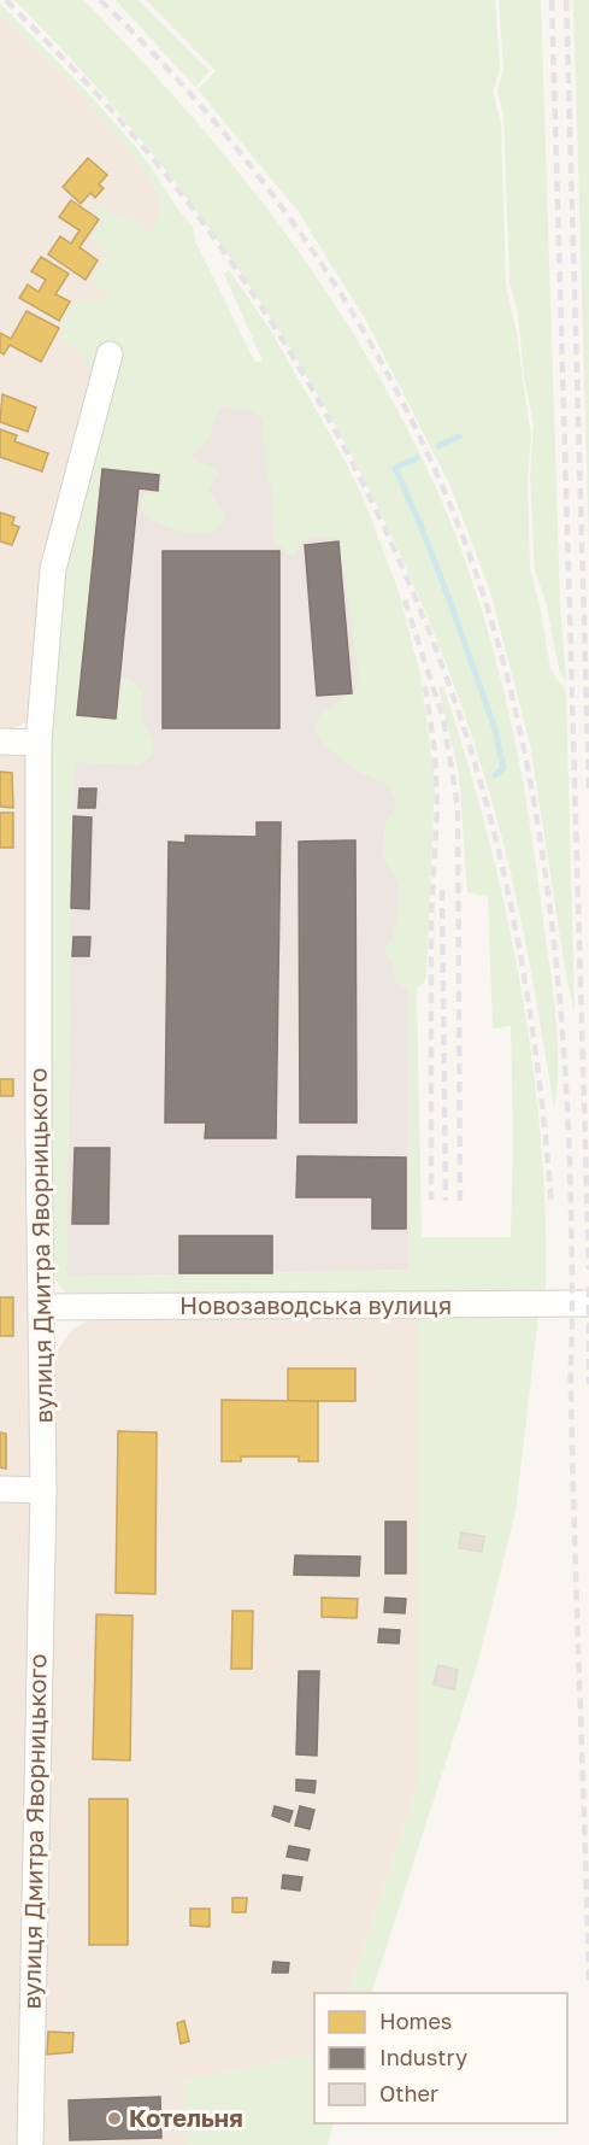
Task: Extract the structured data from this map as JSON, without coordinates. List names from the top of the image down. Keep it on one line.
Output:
{"streets":{"street":["вулиця Дмитра Яворницького","Новозаводська вулиця"]},"crossings":[["вулиця Дмитра Яворницького","Новозаводська вулиця"]],"places":["Котельня"],"legend":["Homes","Industry","Other"]}
